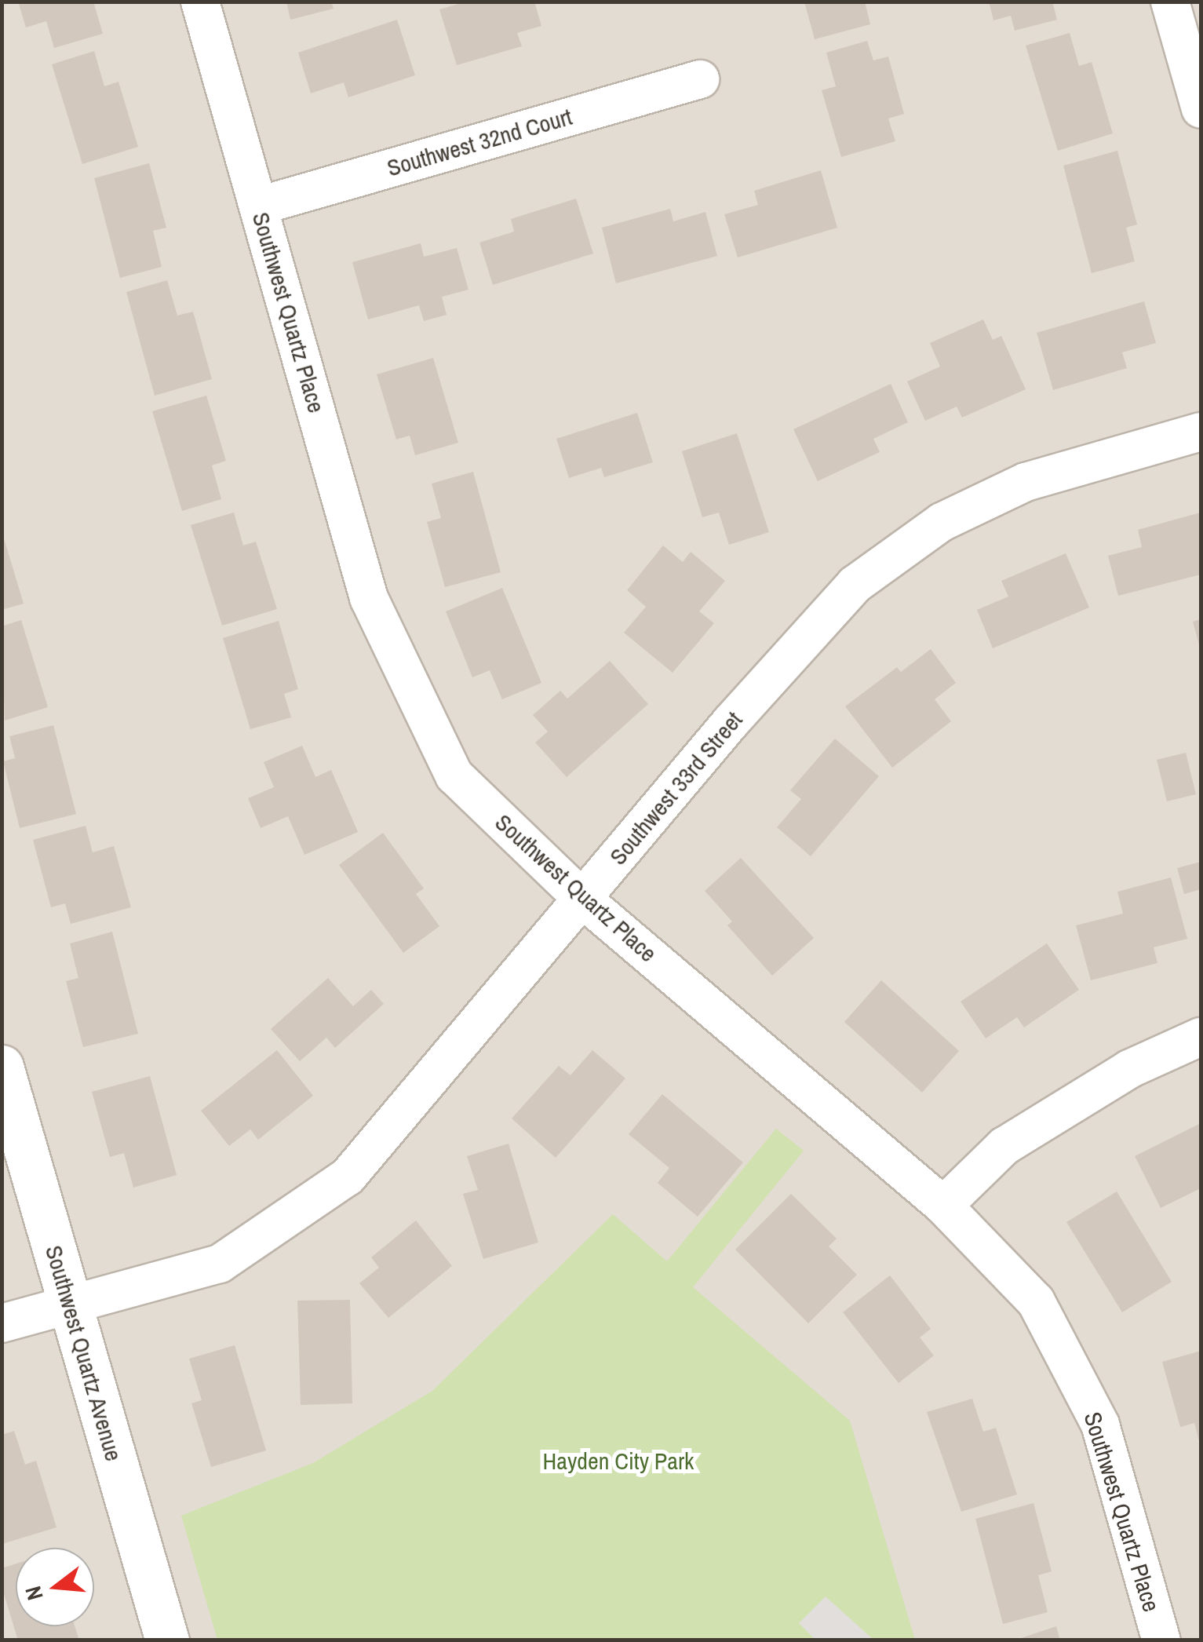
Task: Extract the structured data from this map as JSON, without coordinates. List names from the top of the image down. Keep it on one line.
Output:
{"streets":{"street":["Southwest 32nd Court","Southwest Quartz Place","Southwest 33rd Street","Southwest Quartz Avenue"]},"crossings":[["Southwest 32nd Court","Southwest Quartz Place"],["Southwest Quartz Place","Southwest 33rd Street"],["Southwest 33rd Street","Southwest Quartz Avenue"]],"parks":["Hayden City Park"],"north":"left"}
